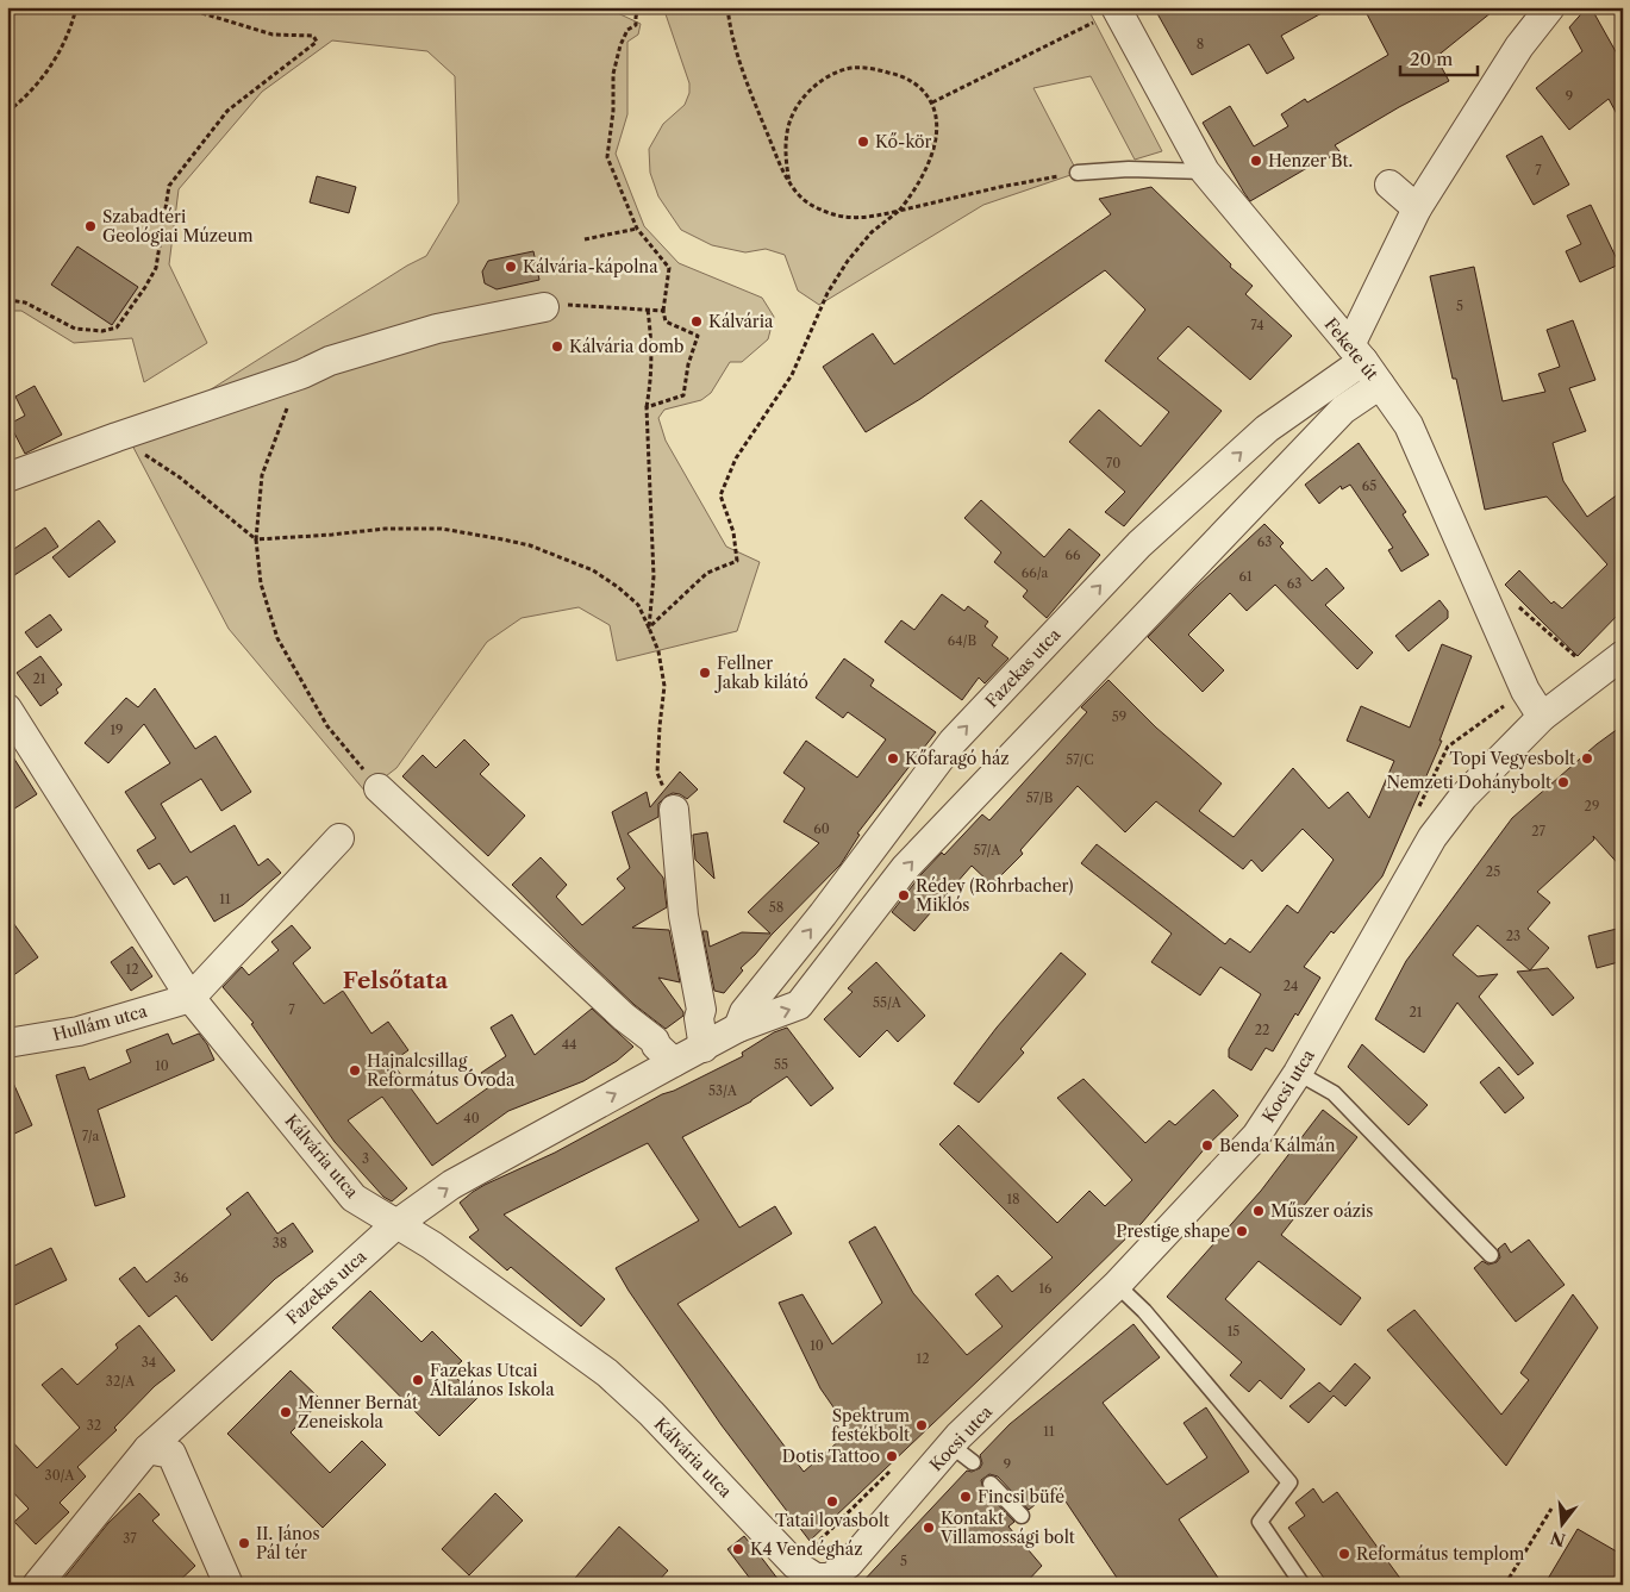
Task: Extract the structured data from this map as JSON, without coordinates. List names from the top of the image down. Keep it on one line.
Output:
{"streets":{"street":["Fekete út","Fazekas utca","Hullám utca","Kocsi utca","Kálvária utca"]},"crossings":[["Fekete út","Fazekas utca"],["Fekete út","Kocsi utca"],["Fazekas utca","Kálvária utca"],["Hullám utca","Kálvária utca"],["Kocsi utca","Kálvária utca"]],"one_way":["Fazekas utca"],"districts":["Felsőtata"],"places":["Kő-kör","Henzer Bt.","Szabadtéri Geológiai Múzeum","Kálvária-kápolna","Kálvária","Kálvária domb","Fellner Jakab kilátó","Kőfaragó ház","Topi Vegyesbolt","Nemzeti Dohánybolt","Rédey (Rohrbacher) Miklós","Hajnalcsillag Református Óvoda","Benda Kálmán","Műszer oázis","Prestige shape","Fazekas Utcai Általános Iskola","Menner Bernát Zeneiskola","Spektrum festékbolt","Dotis Tattoo","Fincsi büfé","Tatai lovasbolt","Kontakt Villamossági bolt","II. János Pál tér","K4 Vendégház","Református templom"],"house_numbers":["8","9","7","5","74","70","65","63","66","66/a","61","63","64/B","21","59","19","57/C","57/B","29","60","27","57/A","25","11","58","23","12","24","55/A","7","21","22","44","55","10","53/A","40","7/a","3","18","38","36","16","15","10","12","34","32/A","32","11","9","30/A","37","5"],"scale_bar":"20 m","north":"bottom"}
